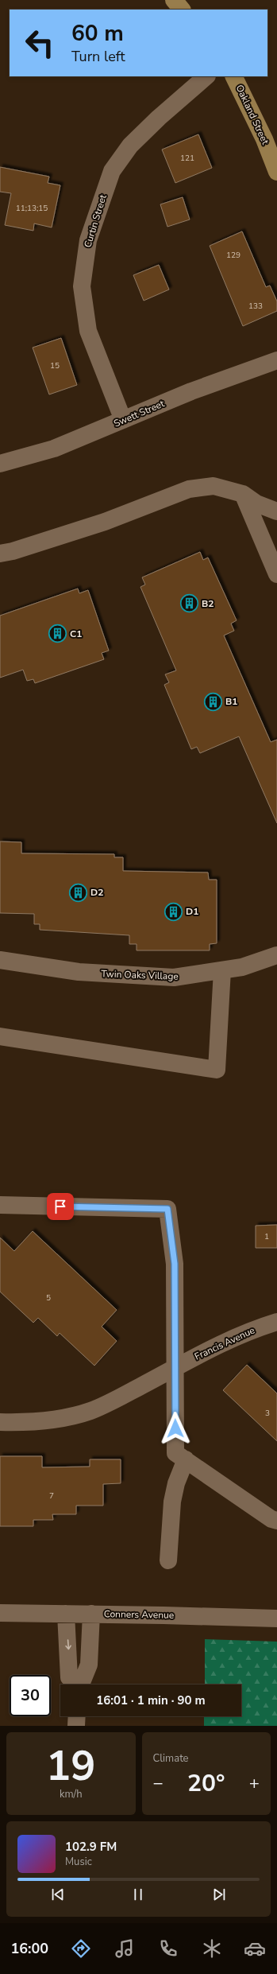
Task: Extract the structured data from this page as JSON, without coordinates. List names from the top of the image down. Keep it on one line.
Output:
{"streets":{"main road":["Oakland Street"],"street":["Curtin Street","Swett Street","Twin Oaks Village","Francis Avenue","Conners Avenue"]},"crossings":[["Curtin Street","Swett Street"]],"places":{"building":["B2","C1","B1","D2","D1"]},"house_numbers":["121","11;13;15","129","133","15","1","5","3","7"],"page":{"turn":["60 m","Turn left"],"limit":"30","trip":"16:01 · 1 min · 90 m","tile":[["19","km/h"],"Climate"],"heat":["−","20°","+"],"song":["102.9 FM","Music"],"tabs":"16:00"}}
